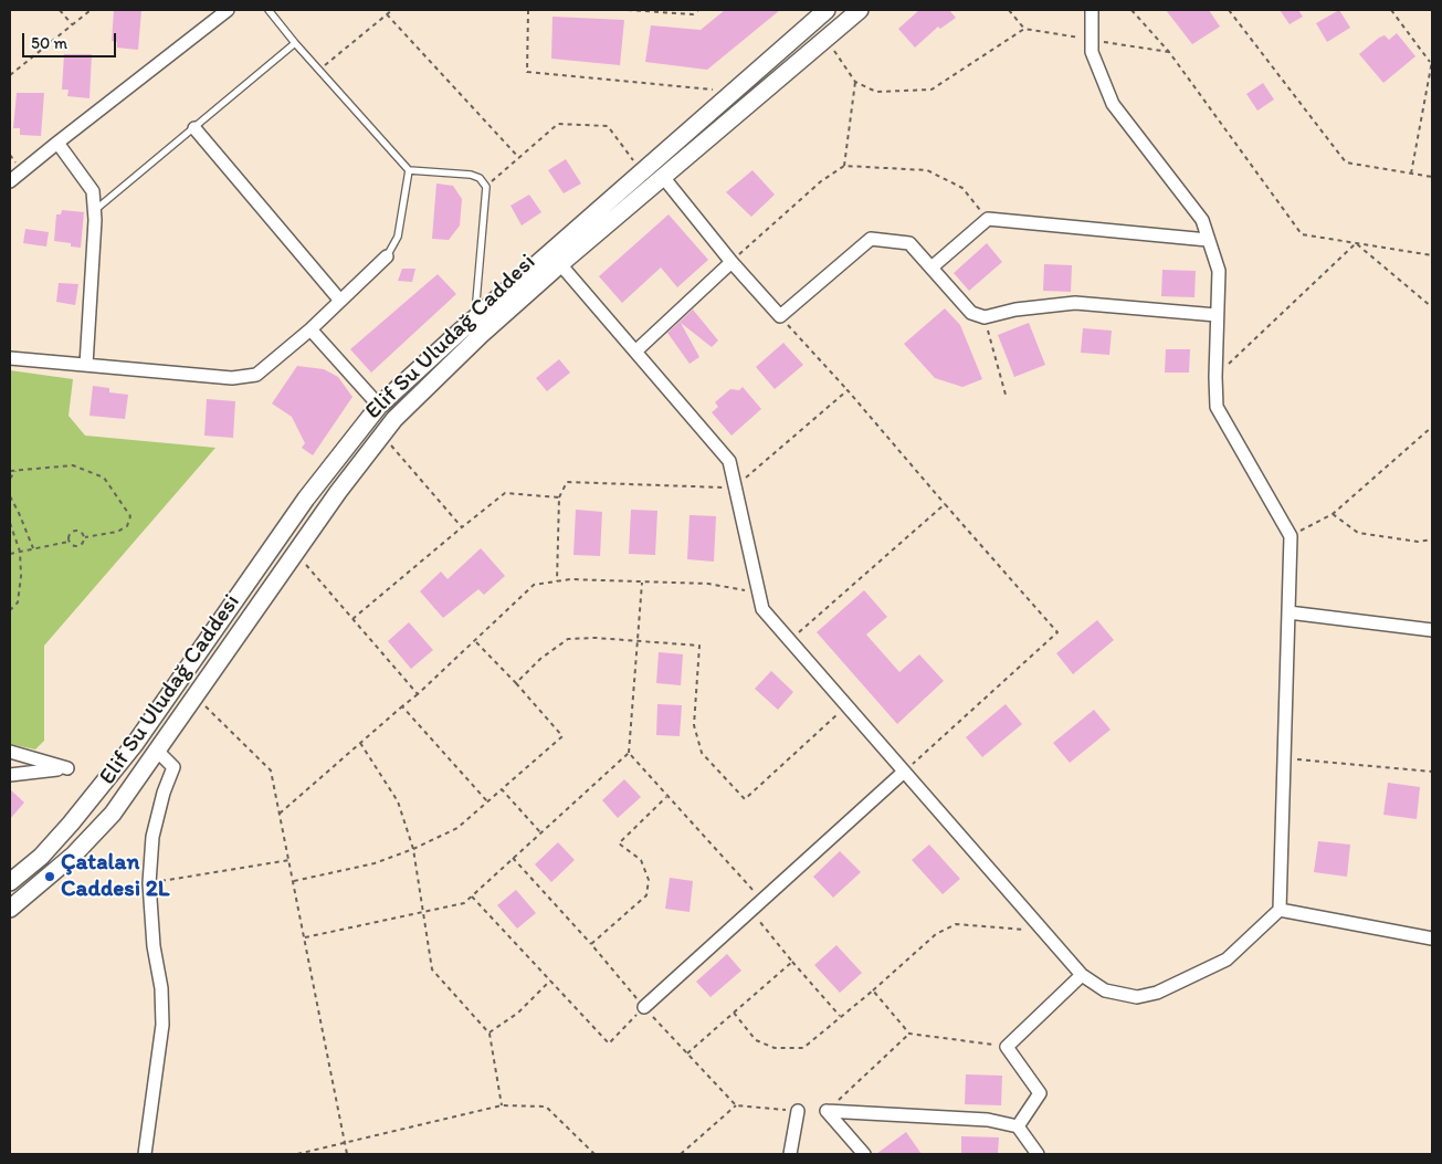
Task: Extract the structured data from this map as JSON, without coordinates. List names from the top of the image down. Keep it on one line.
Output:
{"streets":{"main road":["Elif Su Uludağ Caddesi"]},"places":["Çatalan Caddesi 2L"],"scale_bar":"50 m"}
